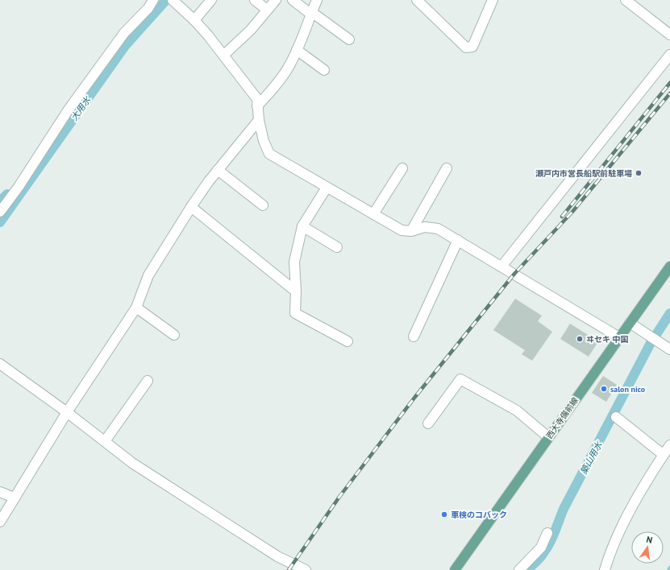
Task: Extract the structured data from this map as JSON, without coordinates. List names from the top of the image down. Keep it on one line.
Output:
{"streets":{"main road":["西大寺備前線"]},"water":["大用水","築山用水"],"places":["瀬戸内市営長船駅前駐車場","ヰセキ 中国","salon nico","車検のコバック"],"north":"top"}
